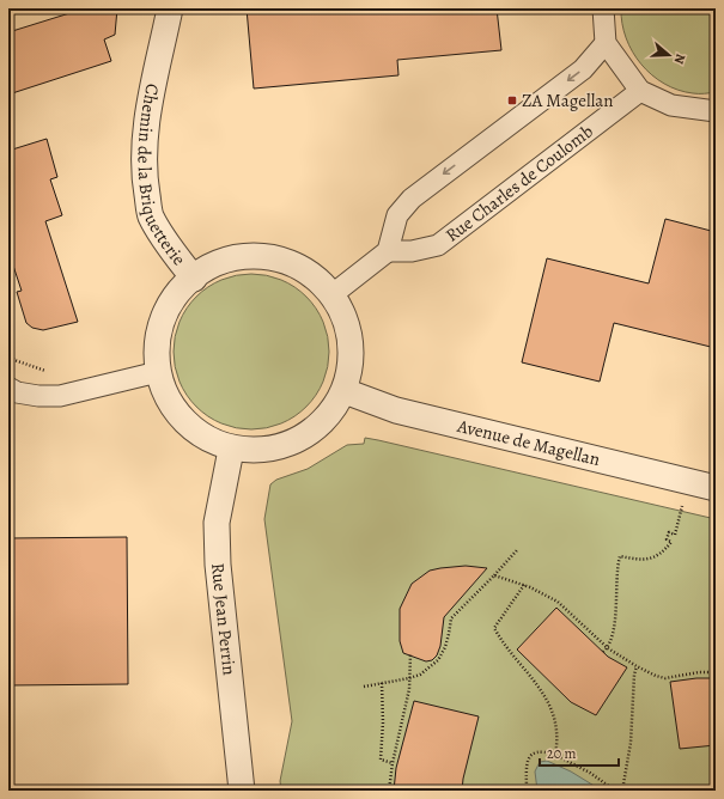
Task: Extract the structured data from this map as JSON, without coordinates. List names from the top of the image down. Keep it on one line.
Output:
{"streets":{"street":["Chemin de la Briquetterie","Rue Charles de Coulomb","Avenue de Magellan","Rue Jean Perrin"]},"places":{"transit":["ZA Magellan"]},"scale_bar":"20 m","north":"right"}
